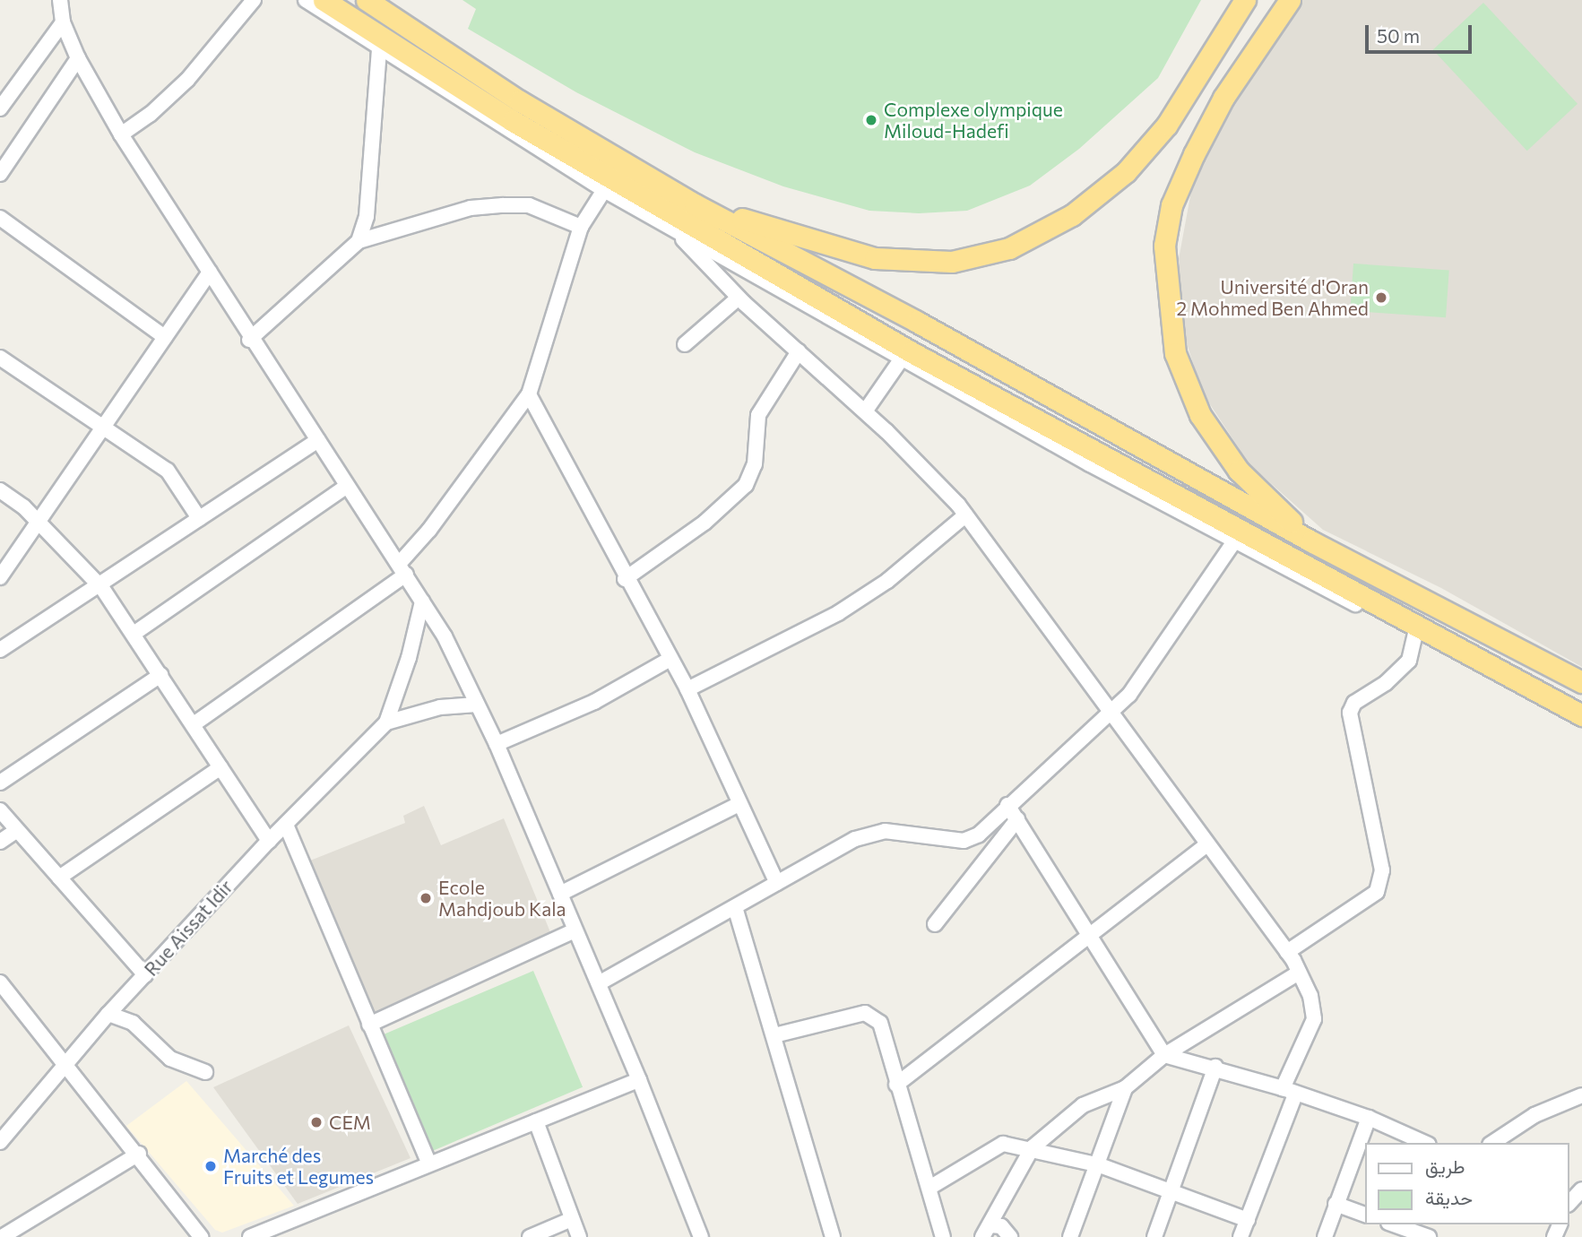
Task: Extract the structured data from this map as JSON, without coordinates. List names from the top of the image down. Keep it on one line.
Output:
{"streets":{"street":["Rue Aissat Idir"]},"places":["Complexe olympique Miloud-Hadefi","Université d'Oran 2 Mohmed Ben Ahmed","Ecole Mahdjoub Kala","CEM","Marché des Fruits et Legumes"],"legend":["طريق","حديقة"],"scale_bar":"50 m"}
